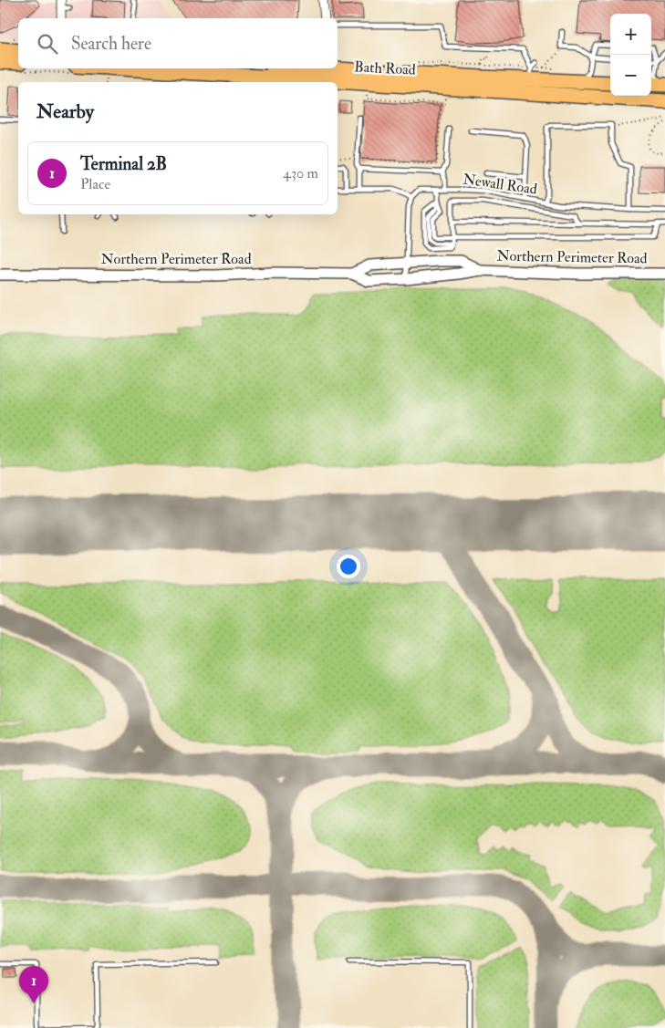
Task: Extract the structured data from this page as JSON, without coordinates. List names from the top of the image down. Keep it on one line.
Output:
{"streets":{"highway":["Bath Road"],"street":["Northern Perimeter Road"],"lane":["Newall Road"]},"page":{"map_buttons":["+","−"],"search":"Search here","heading":"Nearby","list":[{"mark":"1","name":"Terminal 2B","note":"Place","value":"430 m"}],"pins":"1"}}
